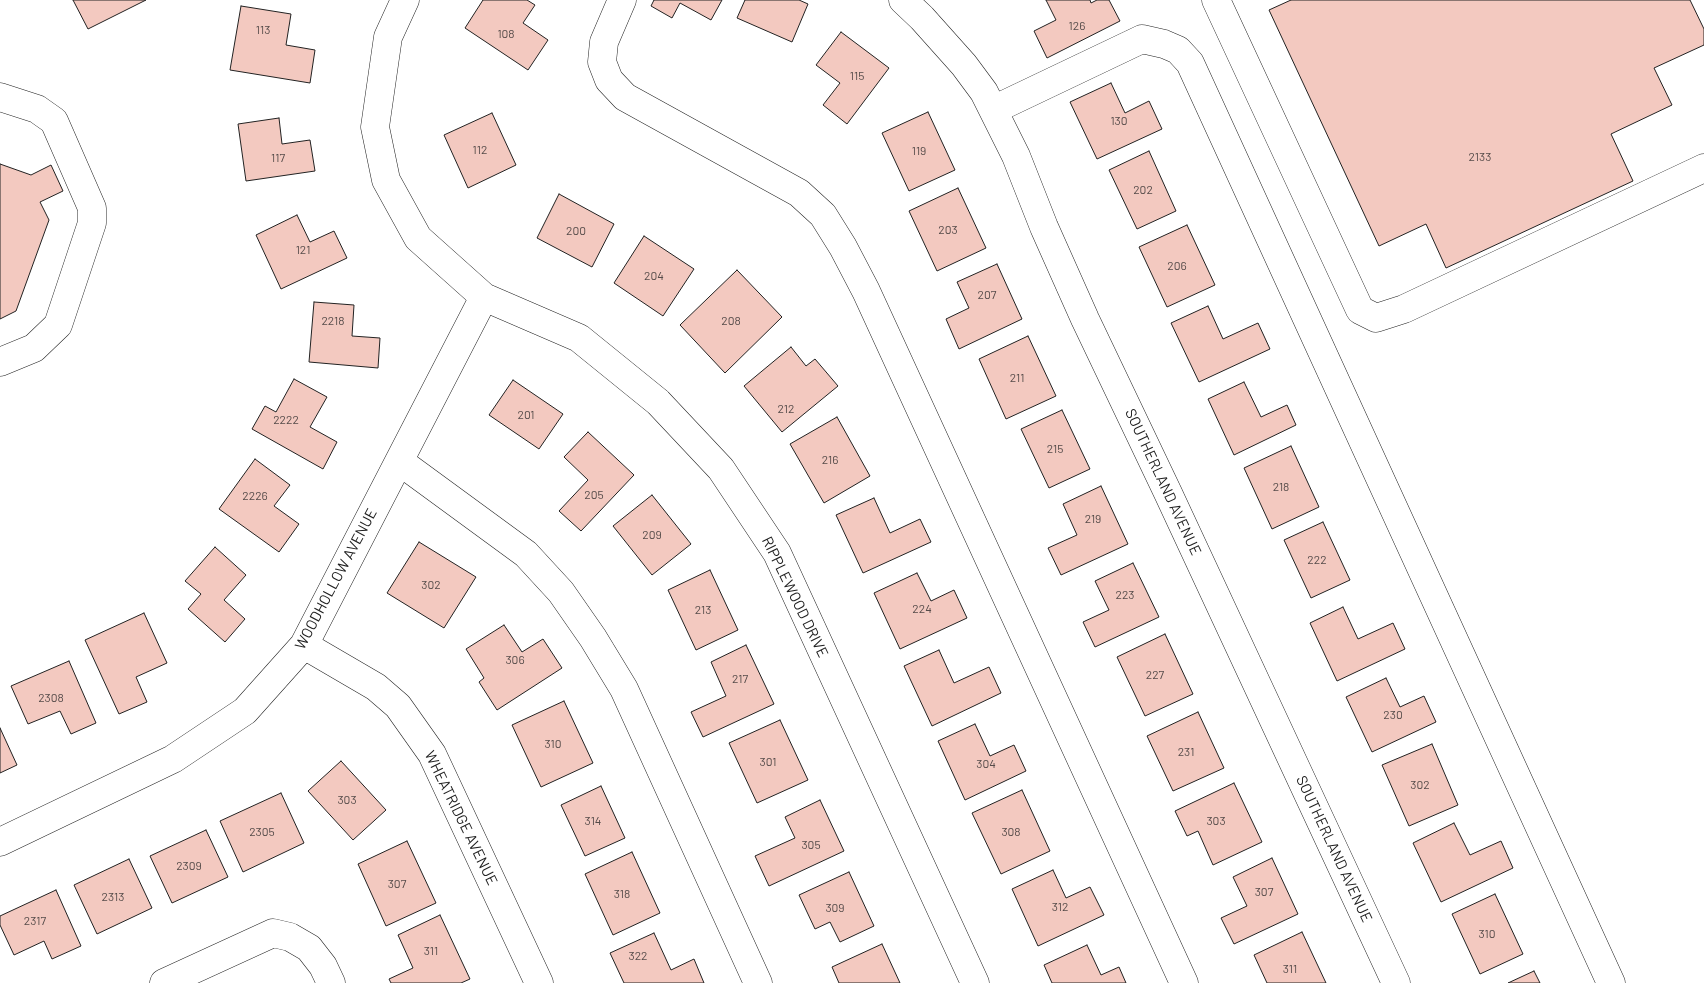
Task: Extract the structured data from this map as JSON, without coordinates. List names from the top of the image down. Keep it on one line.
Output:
{"streets":{"street":["SOUTHERLAND AVENUE","WOODHOLLOW AVENUE","RIPPLEWOOD DRIVE","WHEATRIDGE AVENUE"]},"crossings":[["WOODHOLLOW AVENUE","RIPPLEWOOD DRIVE"],["WOODHOLLOW AVENUE","WHEATRIDGE AVENUE"]],"house_numbers":["126","113","108","115","130","112","119","2133","117","202","203","200","121","206","204","207","2218","208","211","212","201","2222","215","216","218","205","2226","219","209","222","302","223","224","213","306","227","217","2308","230","310","231","301","304","302","303","314","303","2305","308","305","2309","307","307","318","2313","312","309","2317","310","311","322","311"]}
